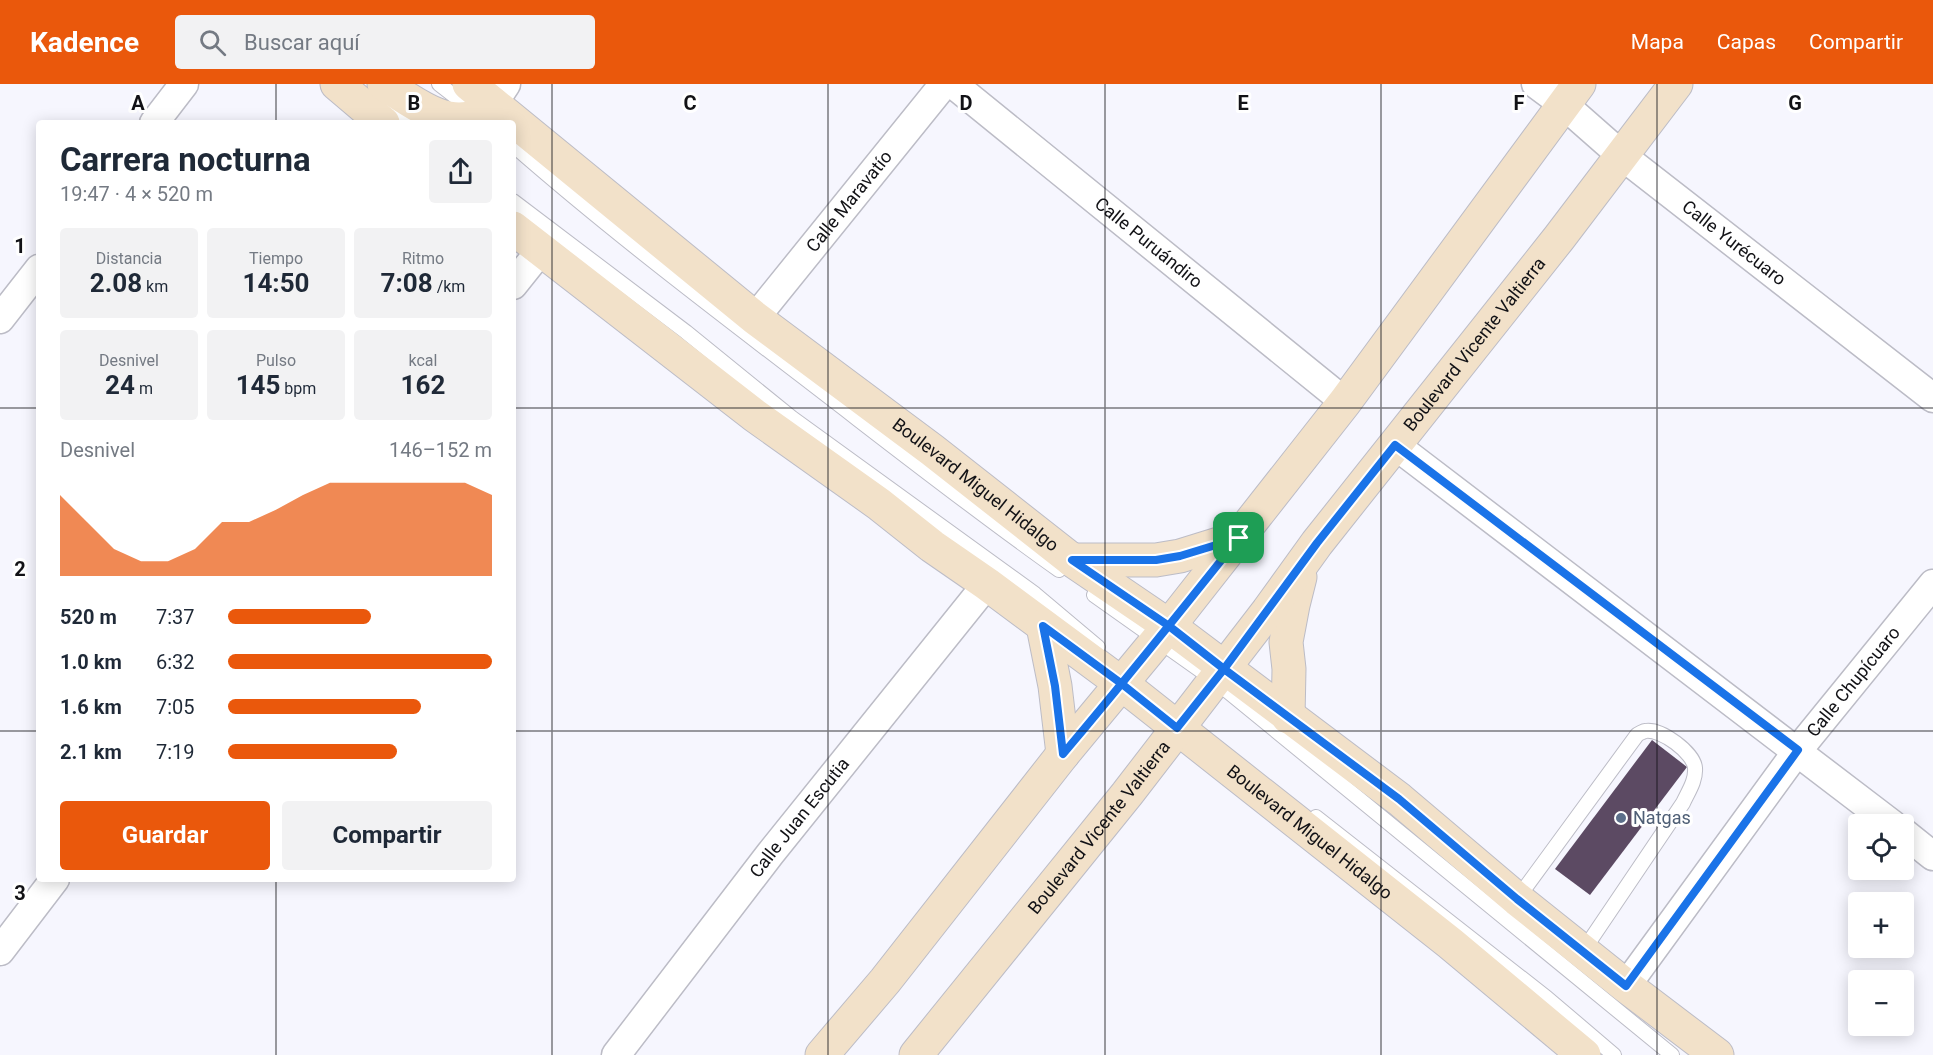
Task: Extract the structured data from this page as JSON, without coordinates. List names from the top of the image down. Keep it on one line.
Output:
{"streets":{"main road":["Boulevard Vicente Valtierra","Boulevard Miguel Hidalgo"],"street":["Calle Maravatío","Calle Yurécuaro","Calle Puruándiro","Calle Chupícuaro","Calle Juan Escutia"]},"crossings":[["Calle Maravatío","Boulevard Miguel Hidalgo"],["Calle Yurécuaro","Boulevard Vicente Valtierra"],["Boulevard Vicente Valtierra","Boulevard Miguel Hidalgo"],["Boulevard Miguel Hidalgo","Calle Chupícuaro"],["Boulevard Miguel Hidalgo","Calle Juan Escutia"]],"places":["Natgas"],"page":{"header":"Kadence","search":"Buscar aquí","nav":["Mapa","Capas","Compartir"],"heading":["Carrera nocturna","19:47 · 4 × 520 m"],"stats":[["Distancia","2.08 km"],["Tiempo","14:50"],["Ritmo","7:08 /km"],["Desnivel","24 m"],["Pulso","145 bpm"],["kcal","162"]],"chart":["Desnivel","146–152 m"],"list":[{"name":"520 m","note":"7:37"},{"name":"1.0 km","note":"6:32"},{"name":"1.6 km","note":"7:05"},{"name":"2.1 km","note":"7:19"}],"buttons":["Guardar","Compartir"],"map_buttons":["+","−"]},"grid":{"columns":["A","B","C","D","E","F","G"],"rows":["1","2","3"]}}
